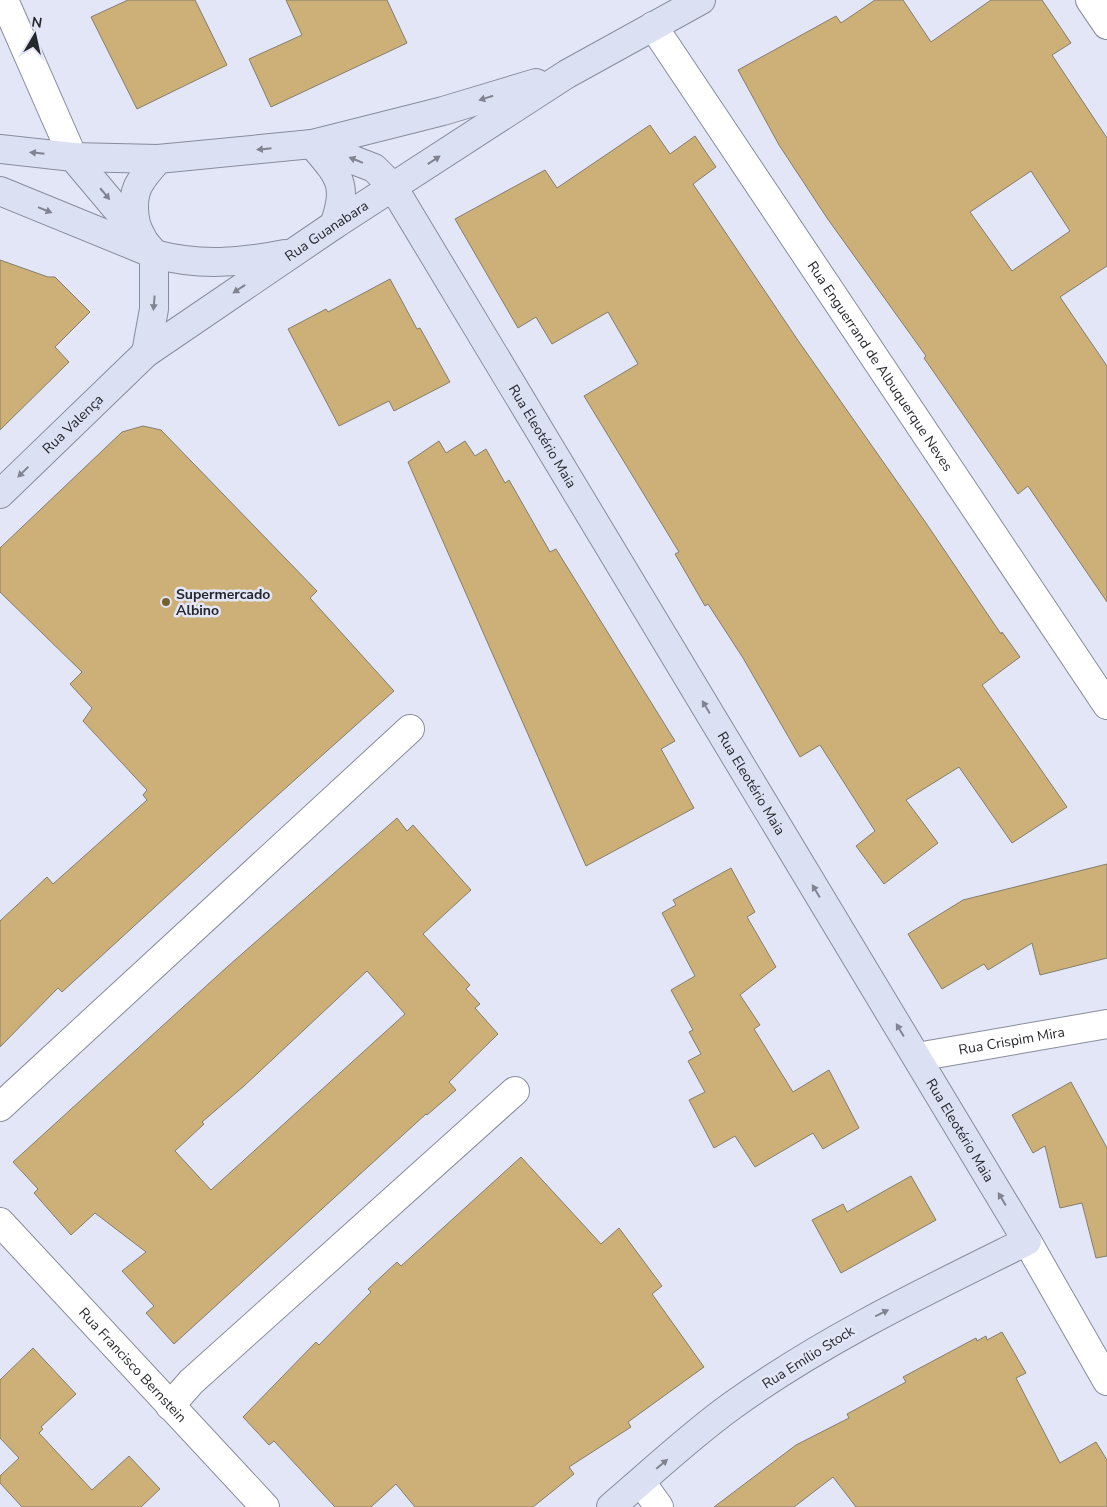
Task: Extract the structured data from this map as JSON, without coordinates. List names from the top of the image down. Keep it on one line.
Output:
{"streets":{"main road":["Rua Guanabara","Rua Valença","Rua Eleotério Maia","Rua Emílio Stock"],"street":["Rua Enguerrand de Albuquerque Neves","Rua Crispim Mira","Rua Francisco Bernstein"]},"crossings":[["Rua Guanabara","Rua Enguerrand de Albuquerque Neves"],["Rua Guanabara","Rua Valença"],["Rua Guanabara","Rua Eleotério Maia"],["Rua Eleotério Maia","Rua Crispim Mira"],["Rua Eleotério Maia","Rua Emílio Stock"]],"one_way":["Rua Valença","Rua Eleotério Maia","Rua Emílio Stock"],"places":["Supermercado Albino"],"north":"top"}
